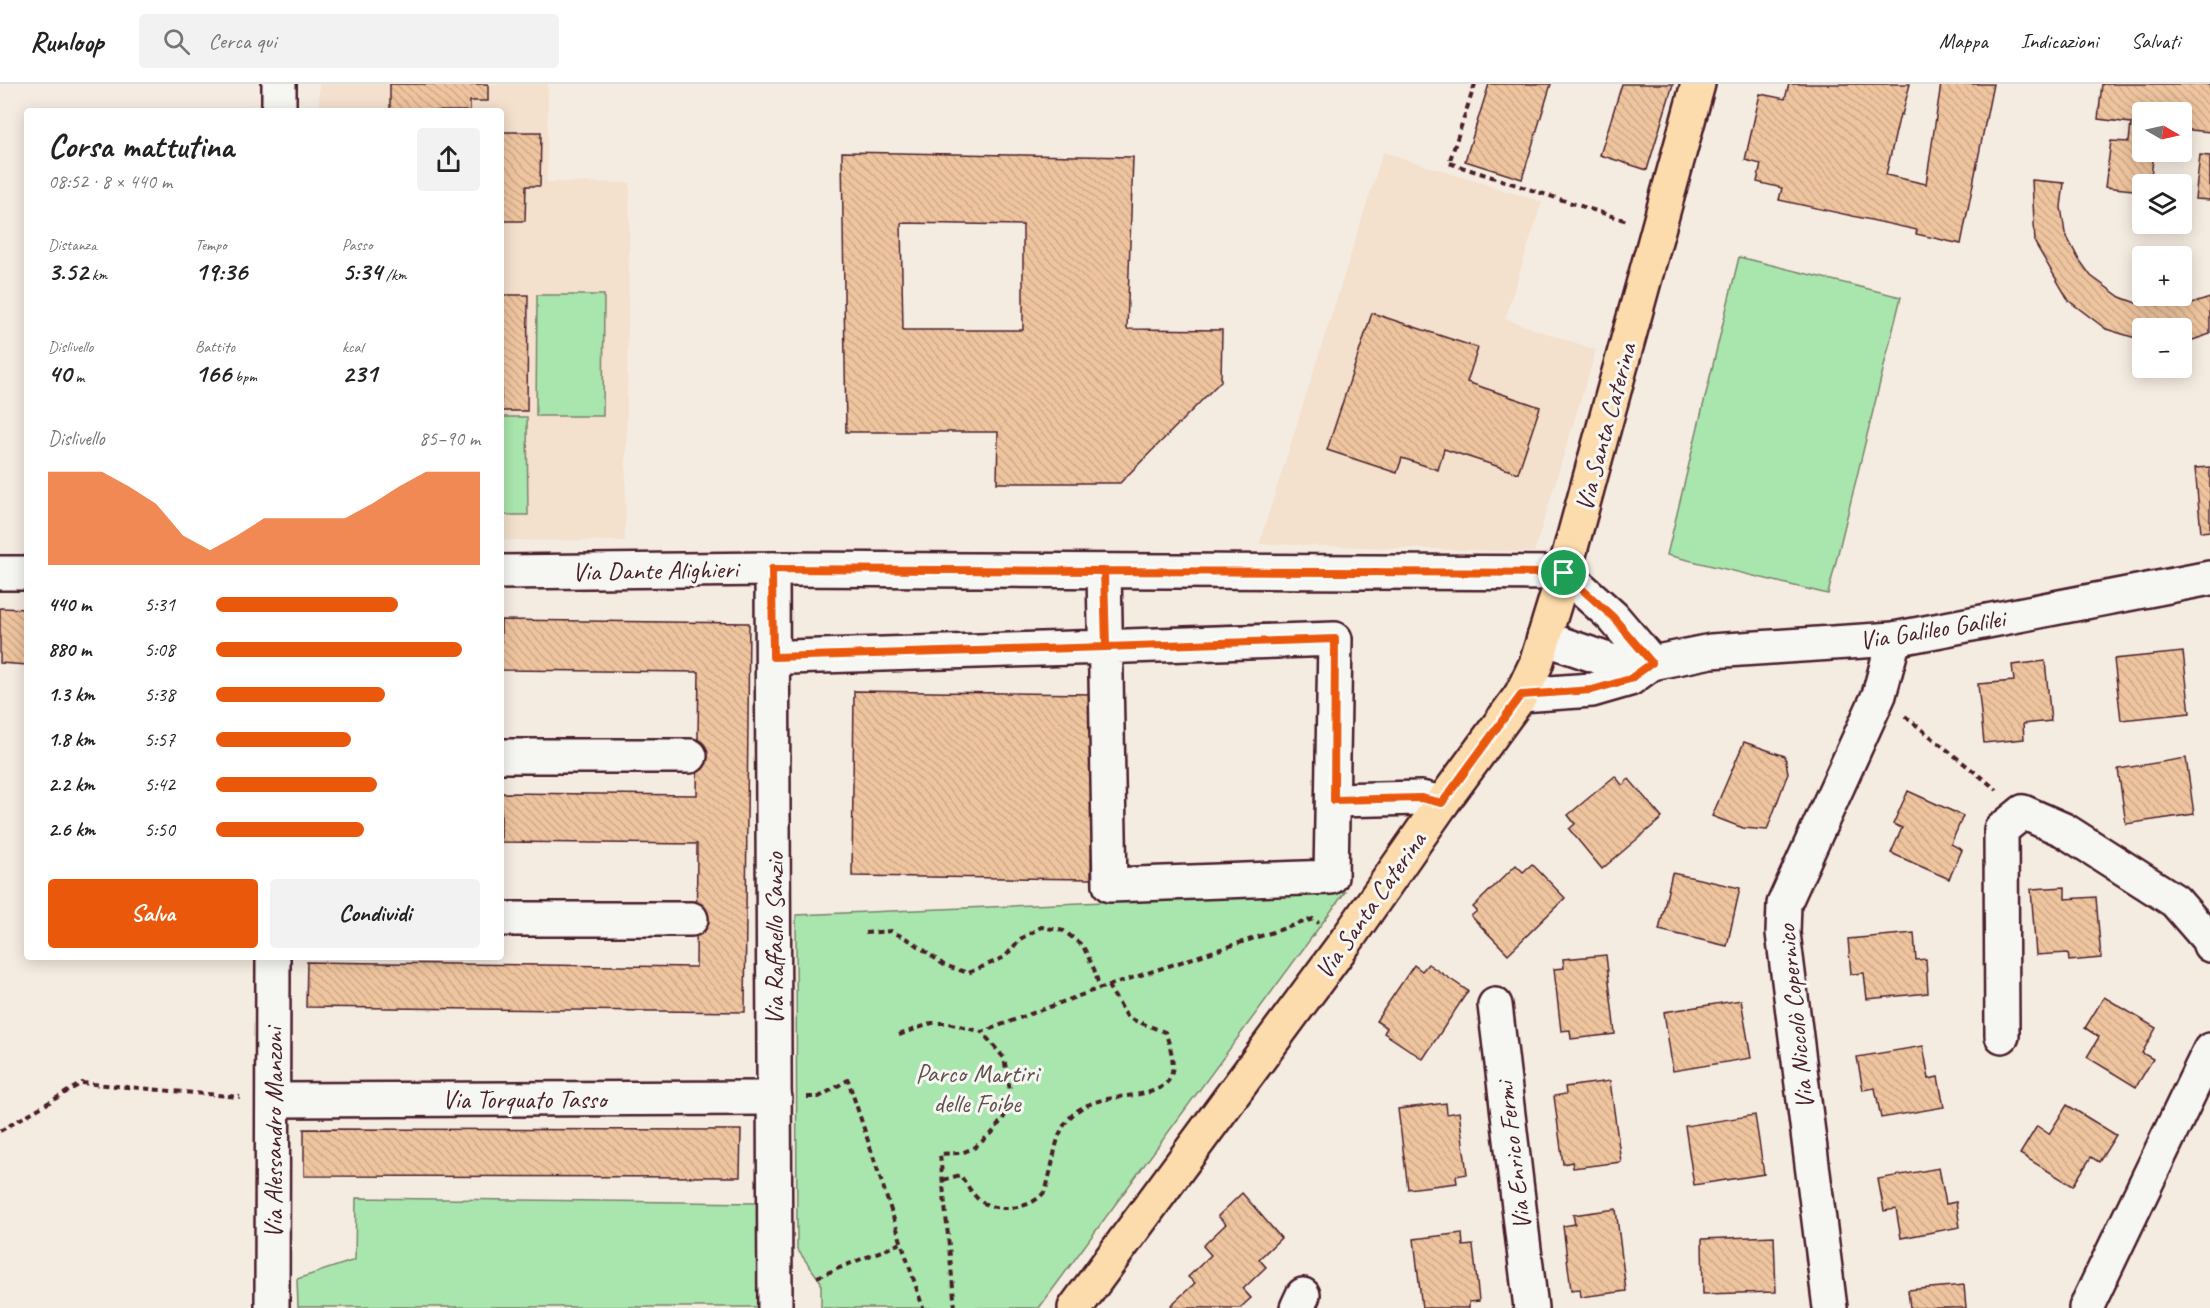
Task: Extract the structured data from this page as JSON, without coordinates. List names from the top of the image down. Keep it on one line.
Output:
{"streets":{"main road":["Via Santa Caterina"],"street":["Via Dante Alighieri","Via Galileo Galilei","Via Raffaello Sanzio","Via Niccolò Copernico","Via Torquato Tasso","Via Alessandro Manzoni","Via Enrico Fermi"]},"crossings":[["Via Santa Caterina","Via Dante Alighieri"],["Via Santa Caterina","Via Galileo Galilei"],["Via Dante Alighieri","Via Raffaello Sanzio"],["Via Galileo Galilei","Via Niccolò Copernico"],["Via Raffaello Sanzio","Via Torquato Tasso"],["Via Torquato Tasso","Via Alessandro Manzoni"]],"parks":["Parco Martiri delle Foibe"],"north":"right","page":{"header":"Runloop","search":"Cerca qui","nav":["Mappa","Indicazioni","Salvati"],"map_buttons":["+","−"],"heading":["Corsa mattutina","08:52 · 8 × 440 m"],"stats":[["Distanza","3.52 km"],["Tempo","19:36"],["Passo","5:34 /km"],["Dislivello","40 m"],["Battito","166 bpm"],["kcal","231"]],"chart":["Dislivello","85–90 m"],"list":[{"name":"440 m","note":"5:31"},{"name":"880 m","note":"5:08"},{"name":"1.3 km","note":"5:38"},{"name":"1.8 km","note":"5:57"},{"name":"2.2 km","note":"5:42"},{"name":"2.6 km","note":"5:50"}],"buttons":["Salva","Condividi"]}}
